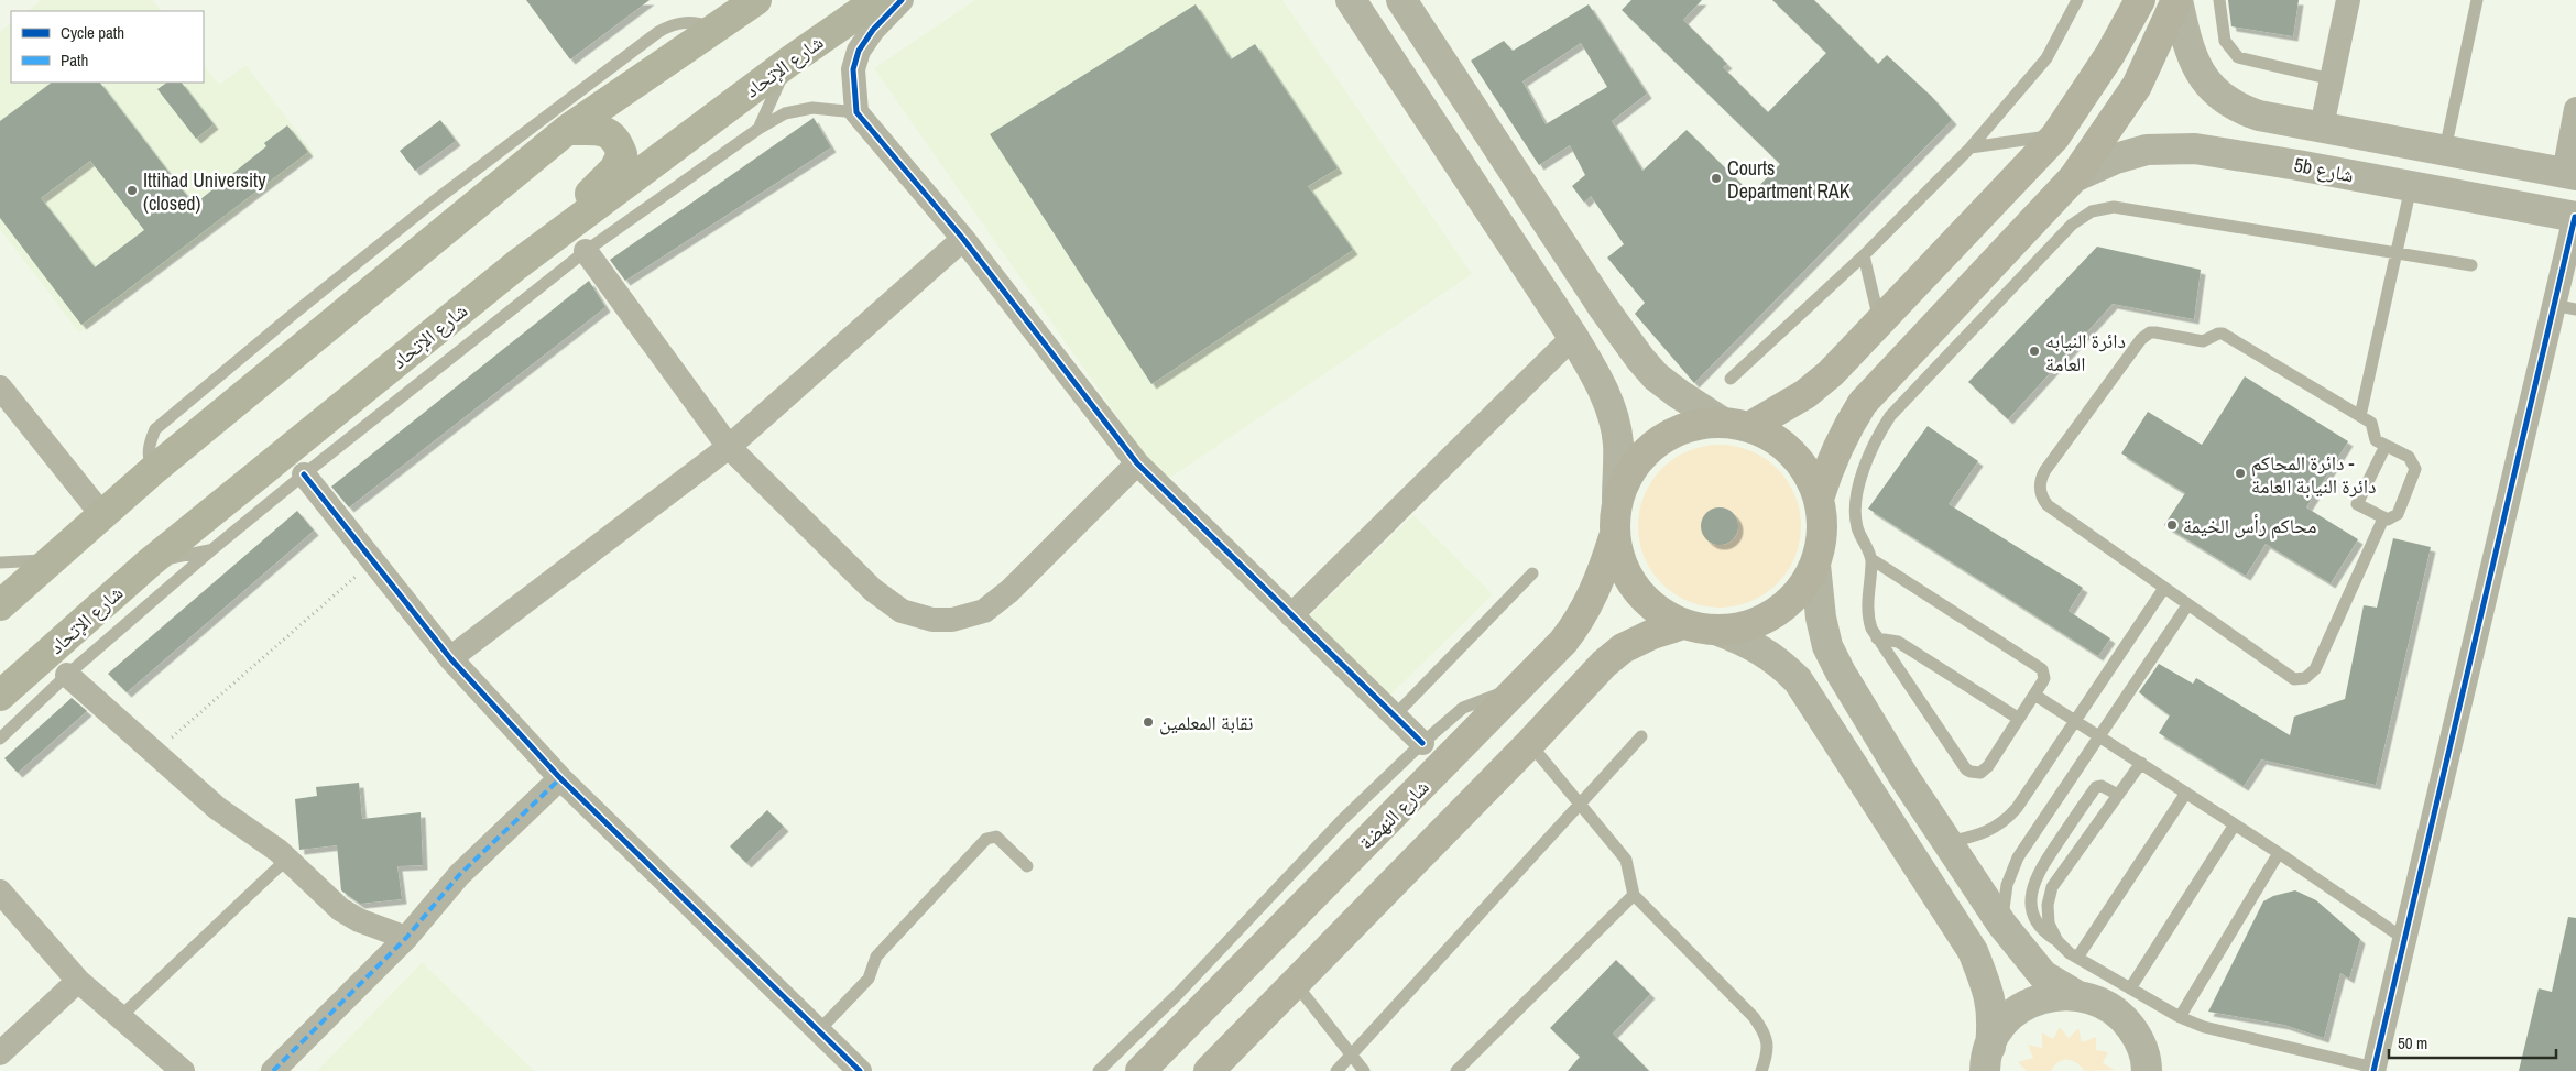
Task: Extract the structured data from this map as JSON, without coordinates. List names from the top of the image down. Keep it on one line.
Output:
{"streets":{"main road":["شارع الإتحاد","شارع النهضة"],"street":["5b شارع"]},"places":["Courts Department RAK","Ittihad University (closed)","دائرة النيابه العامة","دائرة المحاكم - دائرة النيابة العامة","محاكم رأس الخيمة","نقابة المعلمين"],"legend":["Cycle path","Path"],"scale_bar":"50 m"}
